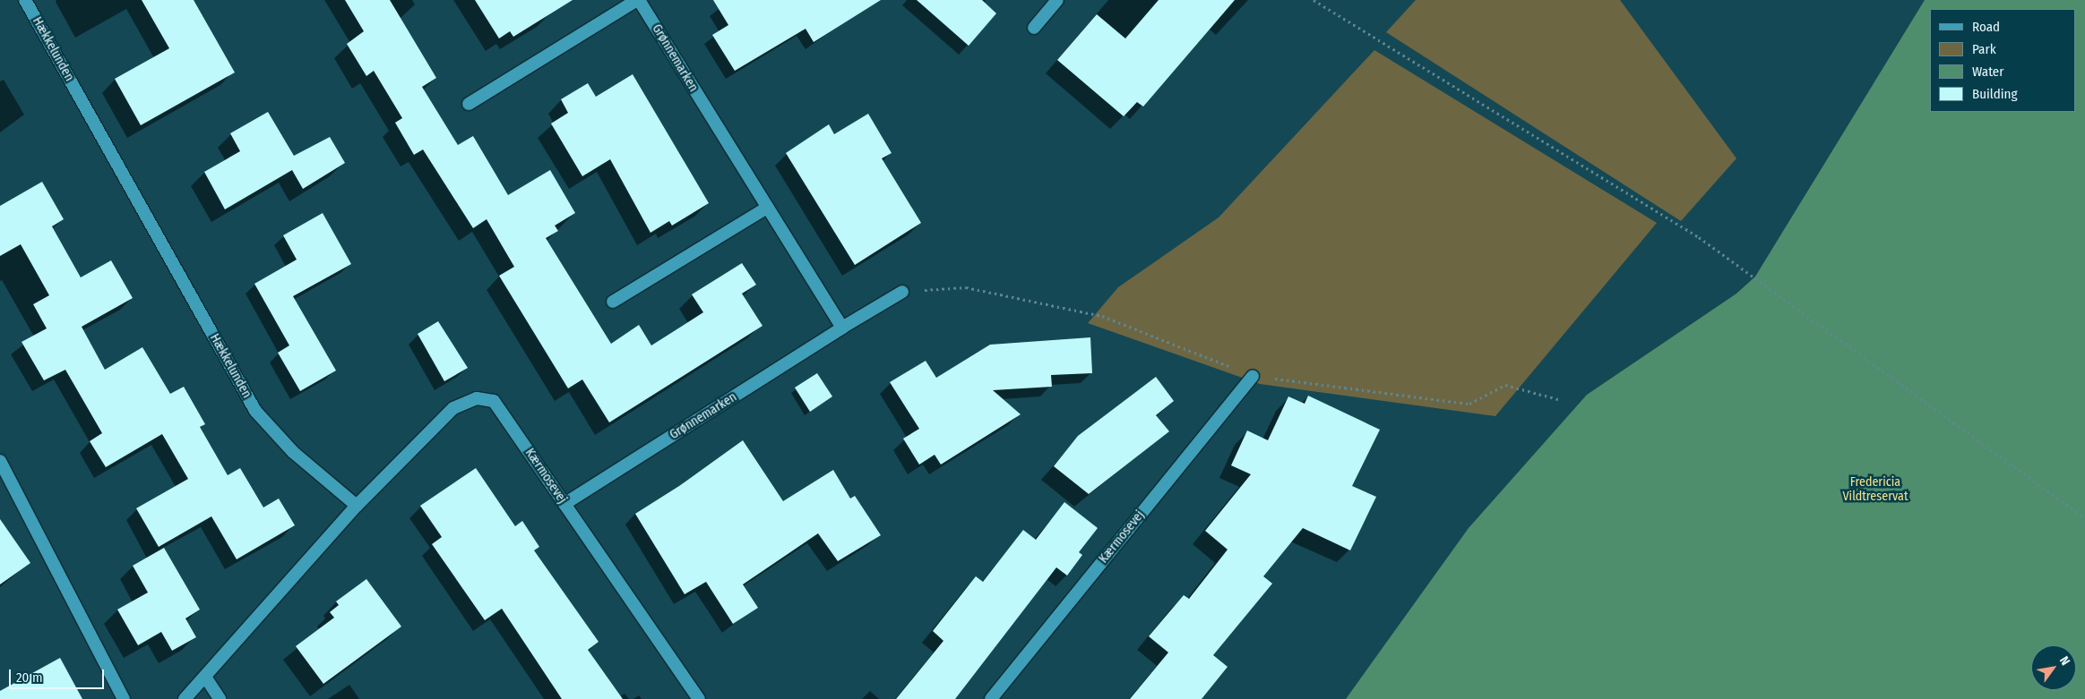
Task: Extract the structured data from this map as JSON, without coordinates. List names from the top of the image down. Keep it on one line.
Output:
{"streets":{"street":["Hækkelunden","Grønnemarken","Kærmosevej"]},"crossings":[["Hækkelunden","Kærmosevej"],["Grønnemarken","Kærmosevej"]],"parks":["Fredericia Vildtreservat"],"legend":["Road","Park","Water","Building"],"scale_bar":"20 m","north":"top right"}
